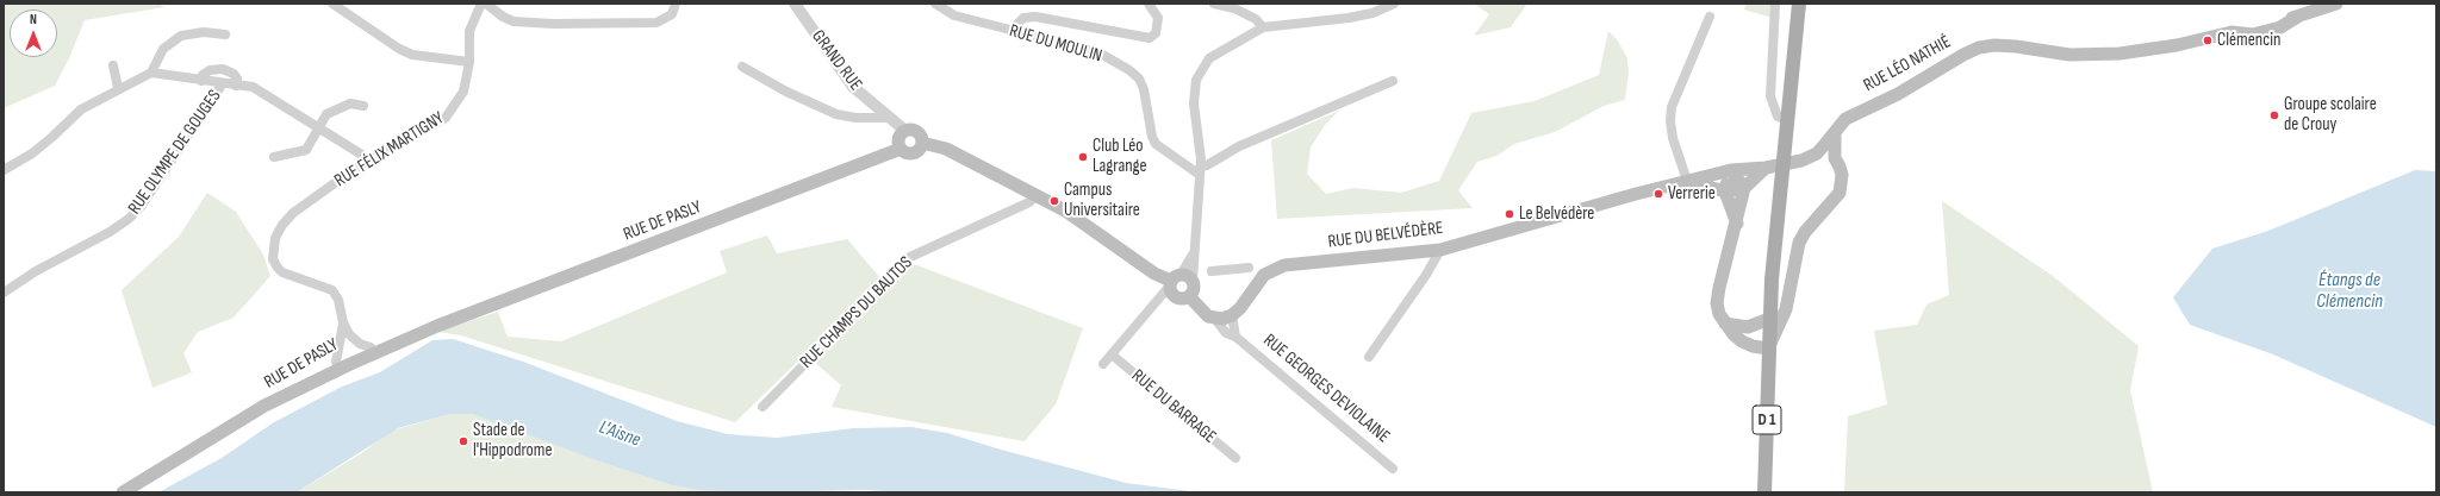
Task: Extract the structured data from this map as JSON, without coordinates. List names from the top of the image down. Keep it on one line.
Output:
{"streets":{"main road":["RUE LÉO NATHIÉ","RUE DE PASLY","RUE DU BELVÉDÈRE","RUE GEORGES DEVIOLAINE","D 1"],"street":["RUE DU MOULIN","GRAND RUE","RUE FÉLIX MARTIGNY","RUE OLYMPE DE GOUGES","RUE CHAMPS DU BAUTOS","RUE DU BARRAGE"]},"crossings":[["GRAND RUE","RUE DE PASLY"],["RUE LÉO NATHIÉ","RUE DU BELVÉDÈRE"],["RUE FÉLIX MARTIGNY","RUE DE PASLY"],["RUE DU BELVÉDÈRE","RUE GEORGES DEVIOLAINE"]],"water":["Étangs de Clémencin","L'Aisne"],"places":["Clémencin","Groupe scolaire de Crouy","Club Léo Lagrange","Verrerie","Campus Universitaire","Le Belvédère","Stade de l'Hippodrome"],"north":"top"}
